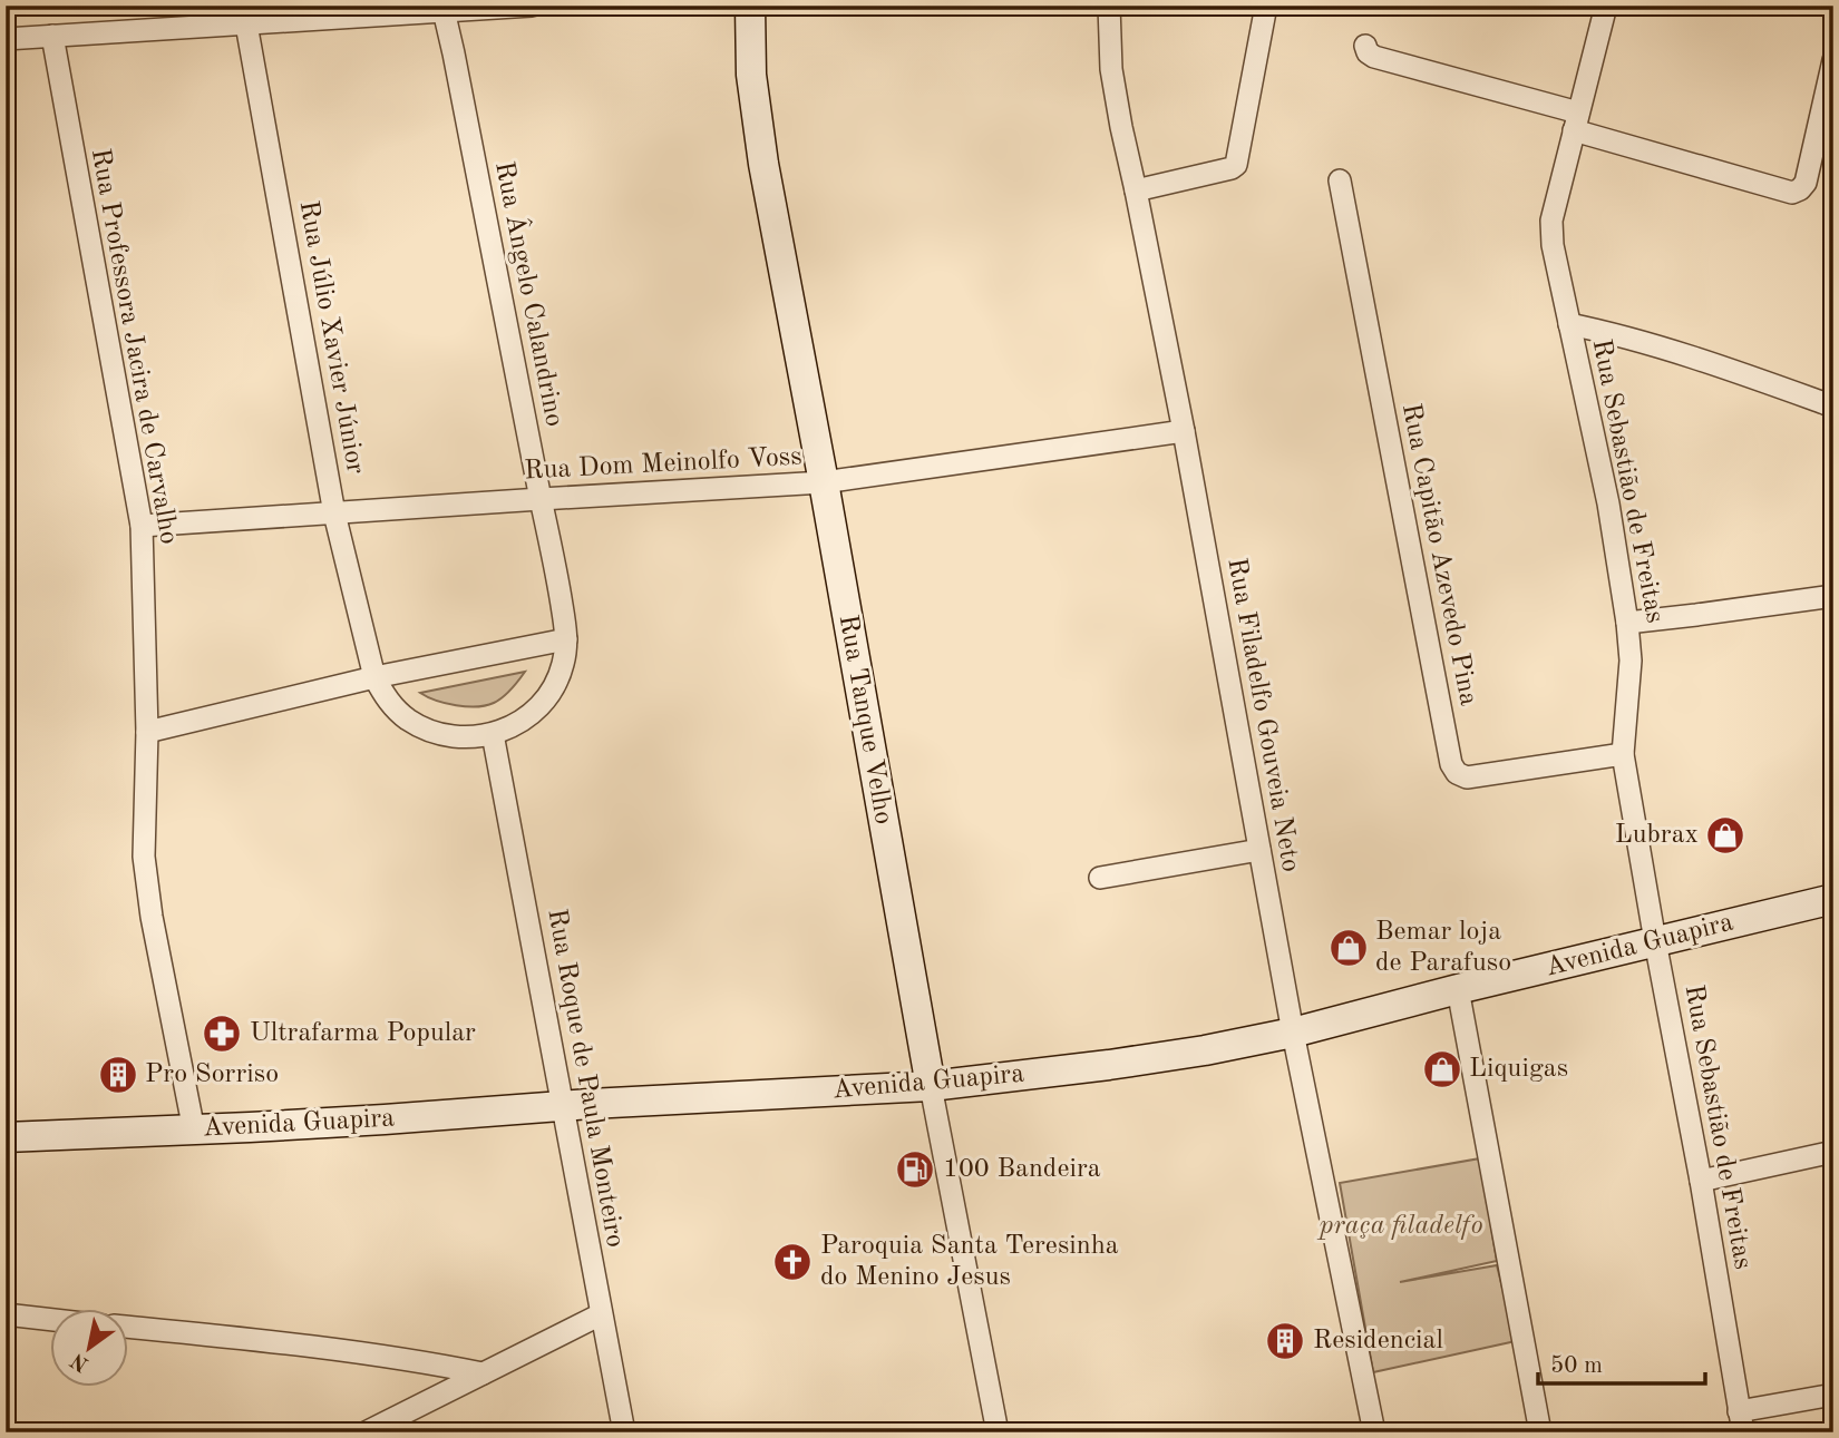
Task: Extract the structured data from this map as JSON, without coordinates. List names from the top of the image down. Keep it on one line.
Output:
{"streets":{"main road":["Rua Tanque Velho","Avenida Guapira"],"street":["Rua Ângelo Calandrino","Rua Júlio Xavier Júnior","Rua Professora Jacira de Carvalho","Rua Dom Meinolfo Voss","Rua Sebastião de Freitas","Rua Capitão Azevedo Pina","Rua Filadelfo Gouveia Neto","Rua Roque de Paula Monteiro"]},"crossings":[["Rua Ângelo Calandrino","Rua Dom Meinolfo Voss"],["Rua Júlio Xavier Júnior","Rua Dom Meinolfo Voss"],["Rua Júlio Xavier Júnior","Rua Roque de Paula Monteiro"],["Rua Professora Jacira de Carvalho","Rua Dom Meinolfo Voss"],["Rua Professora Jacira de Carvalho","Avenida Guapira"],["Rua Dom Meinolfo Voss","Rua Filadelfo Gouveia Neto"],["Rua Dom Meinolfo Voss","Rua Tanque Velho"],["Rua Sebastião de Freitas","Rua Capitão Azevedo Pina"],["Rua Sebastião de Freitas","Avenida Guapira"],["Rua Filadelfo Gouveia Neto","Avenida Guapira"],["Rua Tanque Velho","Avenida Guapira"],["Avenida Guapira","Rua Roque de Paula Monteiro"]],"parks":["praça filadelfo"],"places":{"shop":["Lubrax","Bemar loja de Parafuso","Liquigas"],"pharmacy":["Ultrafarma Popular"],"building":["Pro Sorriso","Residencial"],"fuel station":["100 Bandeira"],"church":["Paroquia Santa Teresinha do Menino Jesus"]},"scale_bar":"50 m","north":"bottom left"}
